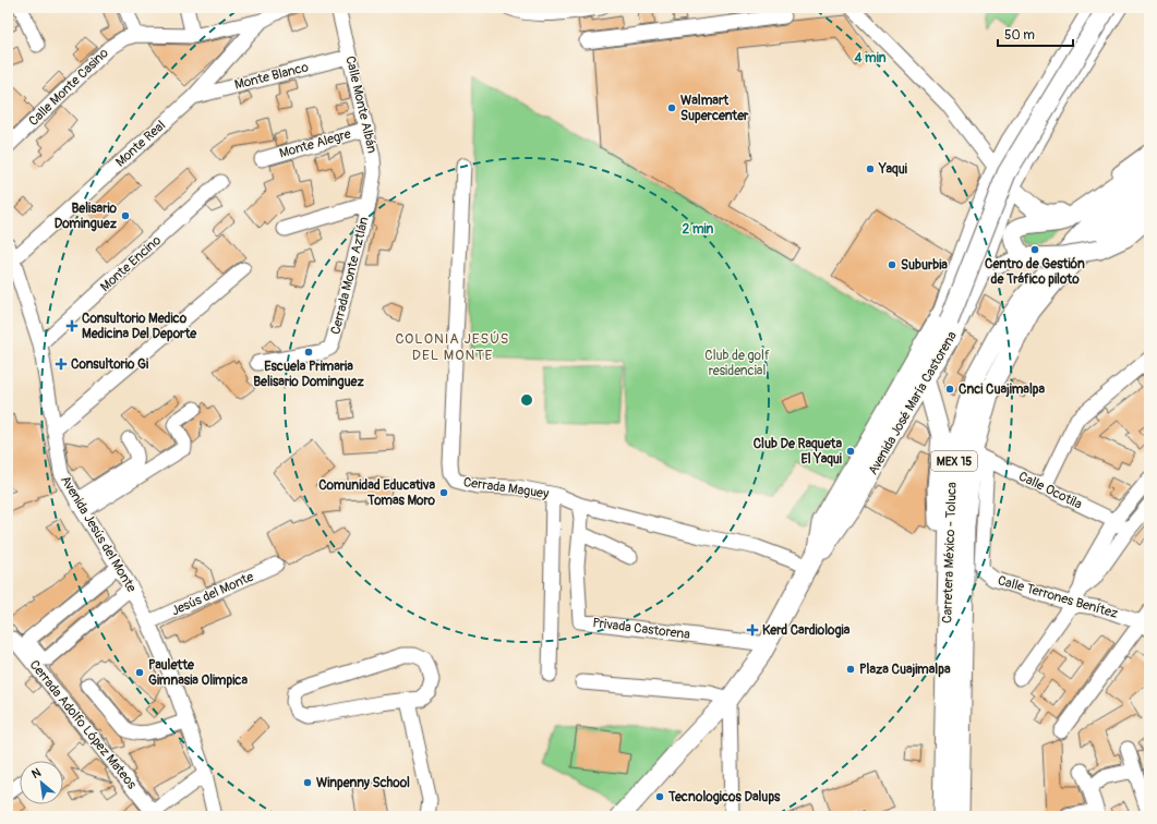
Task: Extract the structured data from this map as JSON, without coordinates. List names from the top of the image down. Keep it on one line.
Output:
{"streets":{"main road":["Avenida José María Castorena","MEX 15","Carretera México - Toluca"],"street":["Monte Blanco","Calle Monte Casino","Calle Monte Albán","Monte Real","Monte Alegre","Monte Encino","Cerrada Monte Aztlán","Cerrada Maguey","Calle Ocotila","Avenida Jesús del Monte","Jesús del Monte","Calle Terrones Benítez","Privada Castorena","Cerrada Adolfo López Mateos"]},"crossings":[["Monte Blanco","Calle Monte Albán"],["Monte Blanco","Monte Real"],["Calle Monte Casino","Monte Real"],["Calle Monte Albán","Monte Alegre"],["Calle Monte Albán","Cerrada Monte Aztlán"],["Monte Real","Avenida Jesús del Monte"],["Monte Encino","Avenida Jesús del Monte"],["Avenida José María Castorena","Cerrada Maguey"],["Avenida José María Castorena","Privada Castorena"],["Cerrada Maguey","Privada Castorena"],["Calle Ocotila","Carretera México - Toluca"],["Calle Ocotila","Calle Terrones Benítez"],["Avenida Jesús del Monte","Jesús del Monte"],["Carretera México - Toluca","Calle Terrones Benítez"]],"districts":["COLONIA JESÚS DEL MONTE"],"parks":["Club de golf residencial"],"places":{"other":["Walmart Supercenter","Yaqui","Belisario Dominguez","Centro de Gestión de Tráfico piloto","Suburbia","Escuela Primaria Belisario Dominguez","Cnci Cuajimalpa","Club De Raqueta El Yaqui","Comunidad Educativa Tomas Moro","Plaza Cuajimalpa","Paulette Gimnasia Olimpica","Winpenny School","Tecnologicos Dalups"],"health":["Consultorio Medico Medicina Del Deporte","Consultorio Gi","Kerd Cardiologia"]},"scale_bar":"50 m","north":"top left","rings":["4 min","2 min"]}
